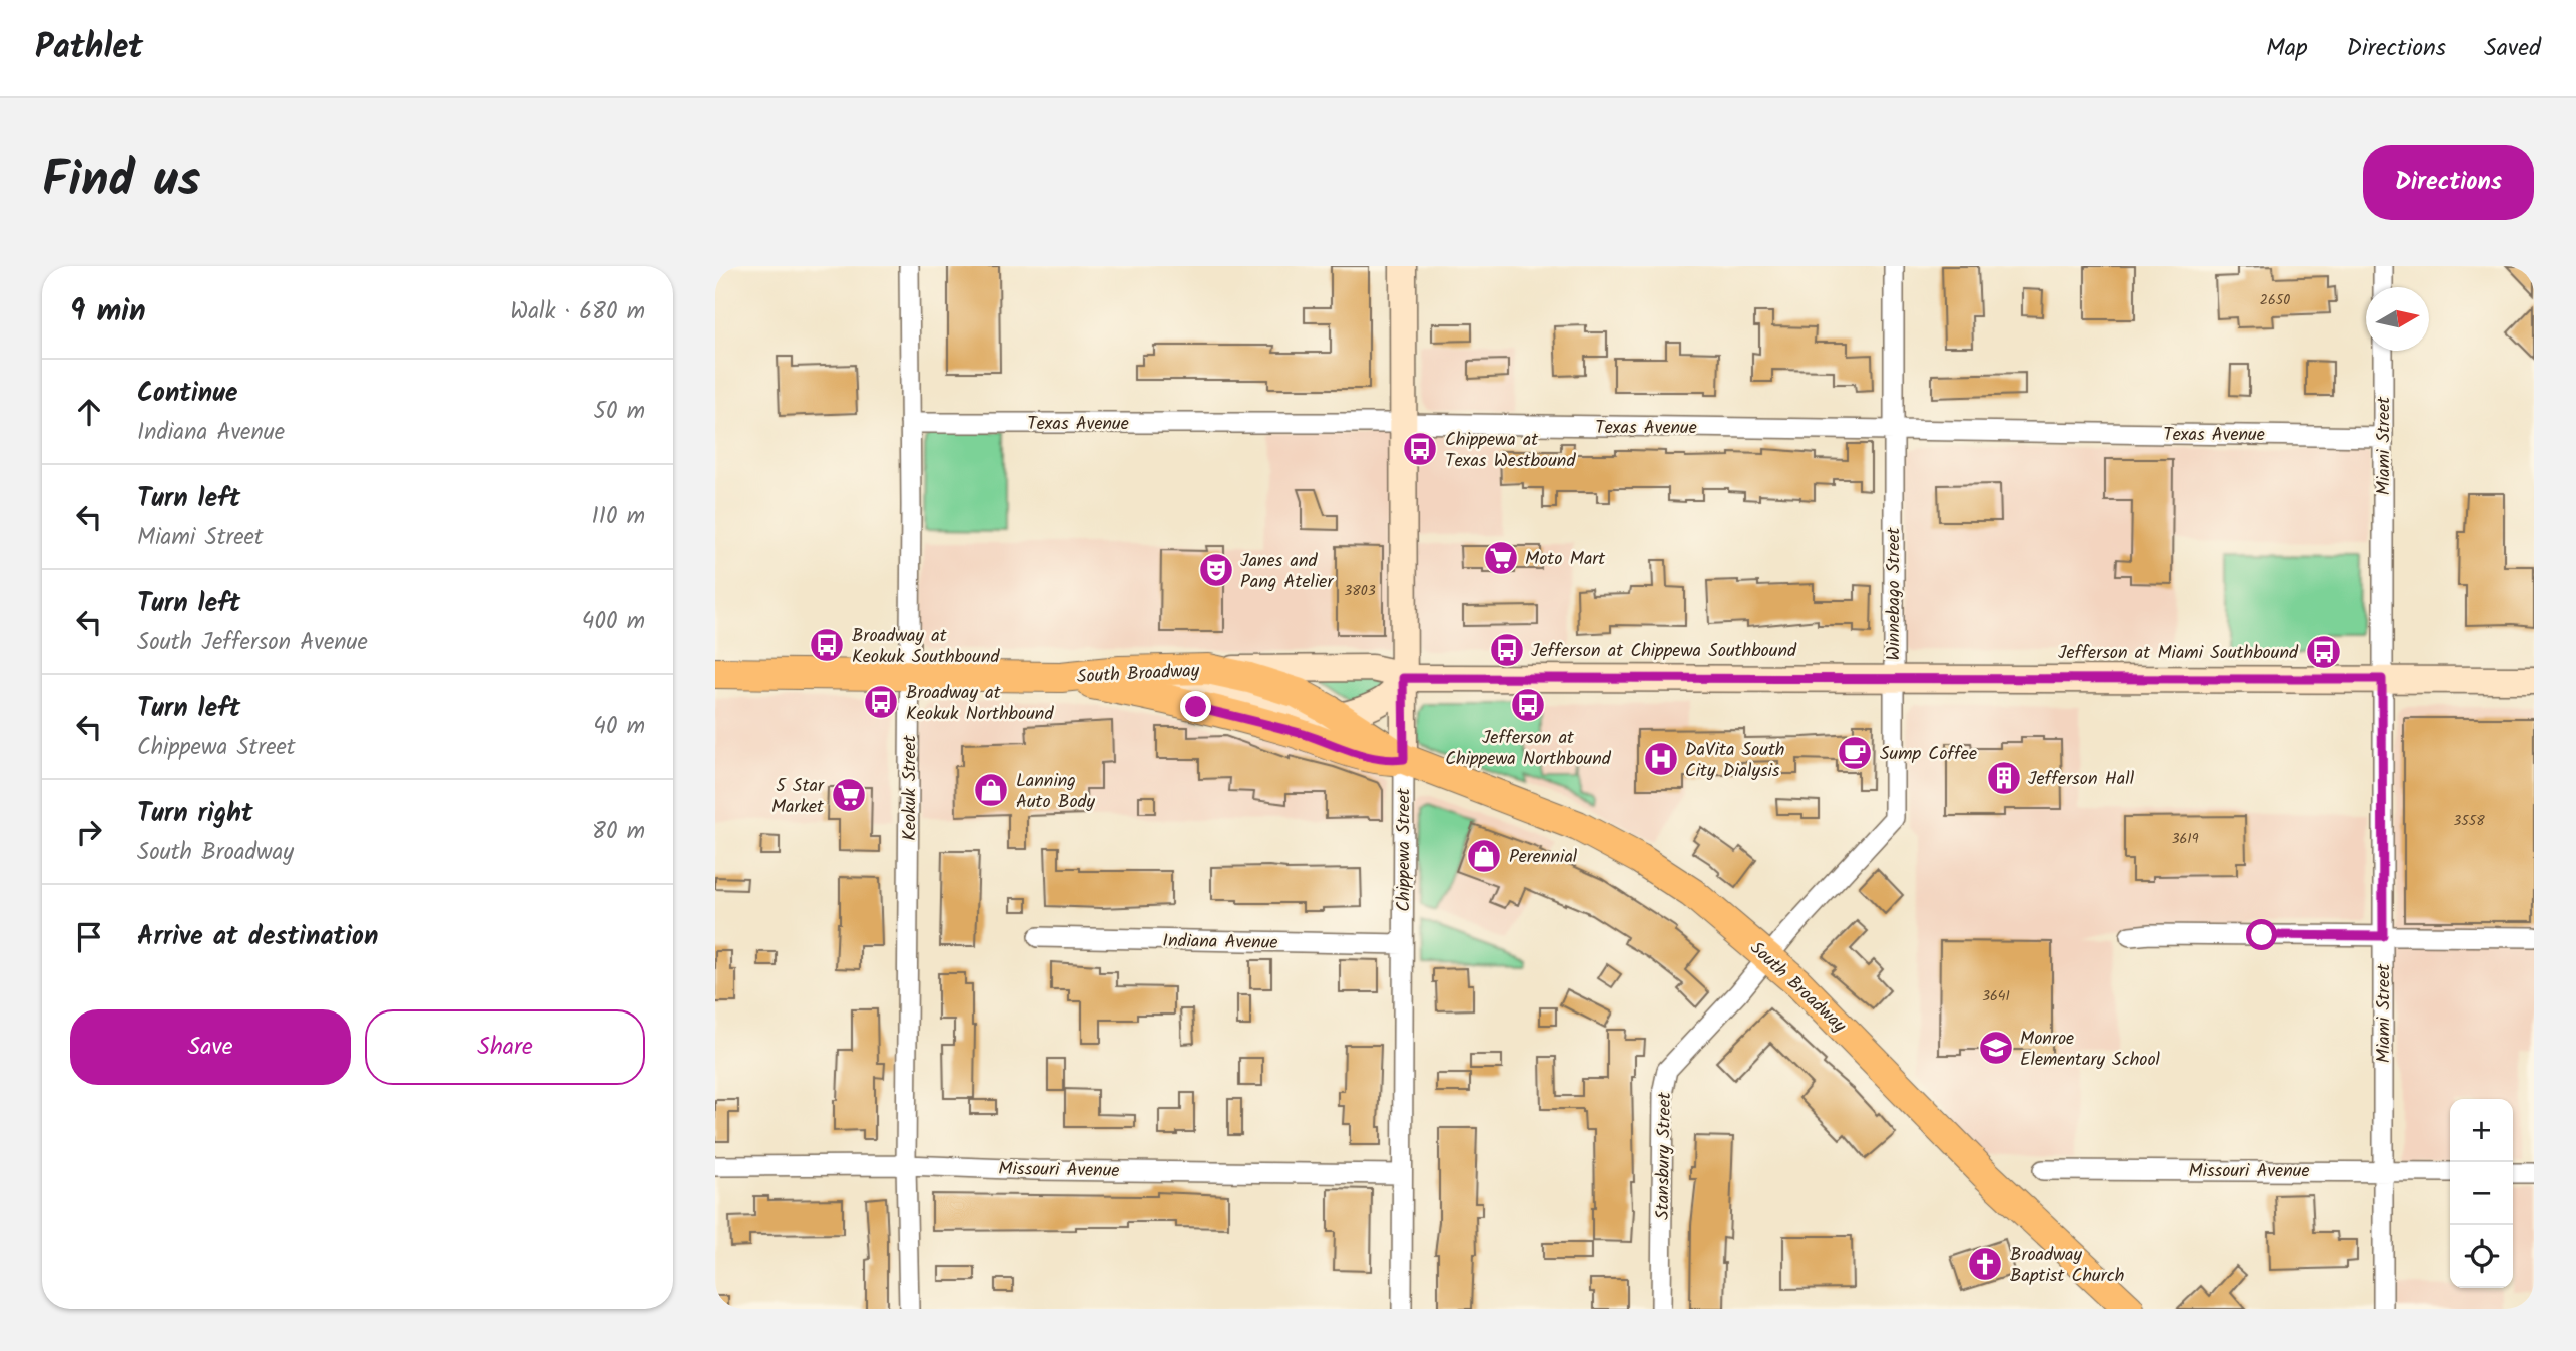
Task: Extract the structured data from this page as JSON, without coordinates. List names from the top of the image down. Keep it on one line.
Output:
{"streets":{"main road":["South Broadway","Chippewa Street"],"street":["Texas Avenue","Miami Street","Winnebago Street","Keokuk Street","Indiana Avenue","Stansbury Street","Missouri Avenue"]},"crossings":[["Texas Avenue","Miami Street"],["Texas Avenue","Winnebago Street"],["Texas Avenue","Keokuk Street"],["Texas Avenue","Chippewa Street"],["Miami Street","Missouri Avenue"],["Winnebago Street","South Broadway"],["Winnebago Street","Stansbury Street"],["South Broadway","Keokuk Street"],["South Broadway","Chippewa Street"],["South Broadway","Stansbury Street"],["Keokuk Street","Missouri Avenue"],["Chippewa Street","Indiana Avenue"],["Chippewa Street","Missouri Avenue"]],"places":{"bus stop":["Chippewa at Texas Westbound","Broadway at Keokuk Southbound","Jefferson at Chippewa Southbound","Jefferson at Miami Southbound","Broadway at Keokuk Northbound","Jefferson at Chippewa Northbound"],"supermarket":["Moto Mart","5 Star Market"],"theatre":["Janes and Pang Atelier"],"cafe":["Sump Coffee"],"hospital":["DaVita South City Dialysis"],"building":["Jefferson Hall"],"shop":["Lanning Auto Body","Perennial"],"school or university":["Monroe Elementary School"],"church":["Broadway Baptist Church"]},"house_numbers":["2650","3803","3558","3619","3641"],"north":"right","page":{"header":"Pathlet","nav":["Map","Directions","Saved"],"title":"Find us","buttons":["Directions",["Save","Share"]],"heading":["9 min","Walk · 680 m"],"list":[["Continue","Indiana Avenue","50 m"],["Turn left","Miami Street","110 m"],["Turn left","South Jefferson Avenue","400 m"],["Turn left","Chippewa Street","40 m"],["Turn right","South Broadway","80 m"],"Arrive at destination"],"map_buttons":["+","−"]}}
